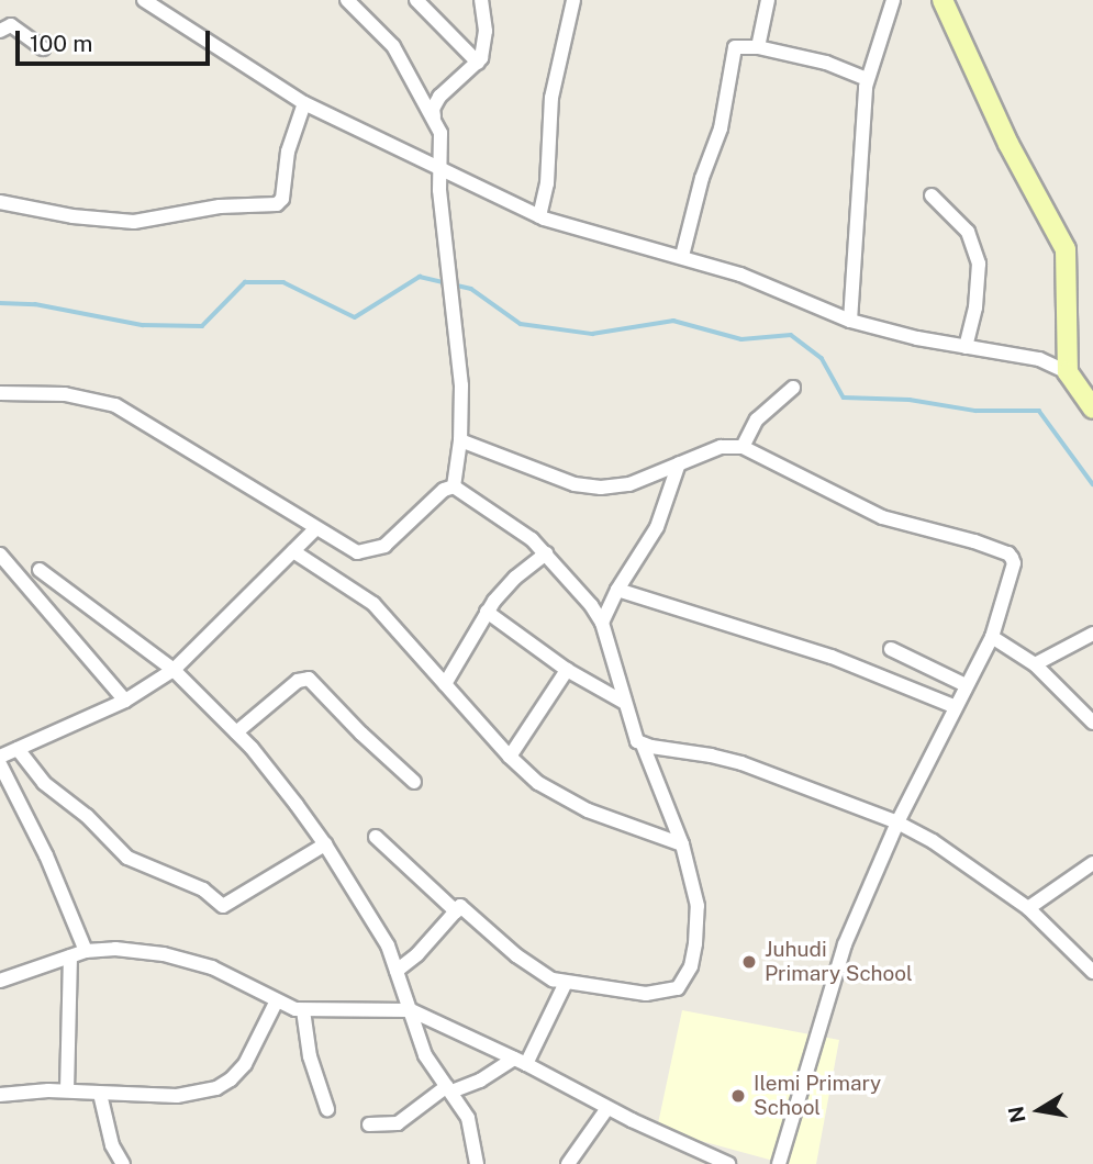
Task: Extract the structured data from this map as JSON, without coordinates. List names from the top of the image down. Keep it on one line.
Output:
{"places":["Juhudi Primary School","Ilemi Primary School"],"scale_bar":"100 m","north":"left"}
